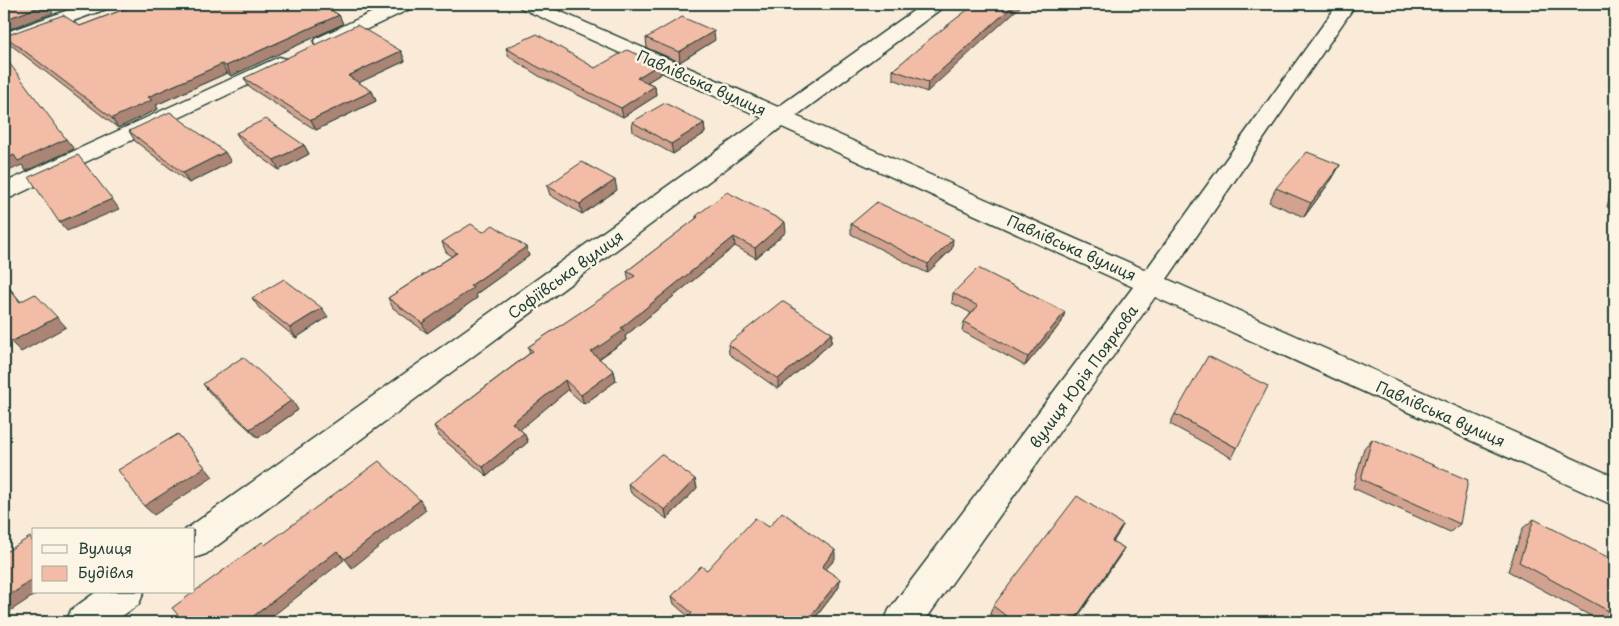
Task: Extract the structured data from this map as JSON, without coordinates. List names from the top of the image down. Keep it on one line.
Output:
{"streets":{"street":["Павлівська вулиця","Софіївська вулиця","вулиця Юрія Пояркова"]},"crossings":[["Павлівська вулиця","Софіївська вулиця"],["Павлівська вулиця","вулиця Юрія Пояркова"]],"legend":["Вулиця","Будівля"]}
